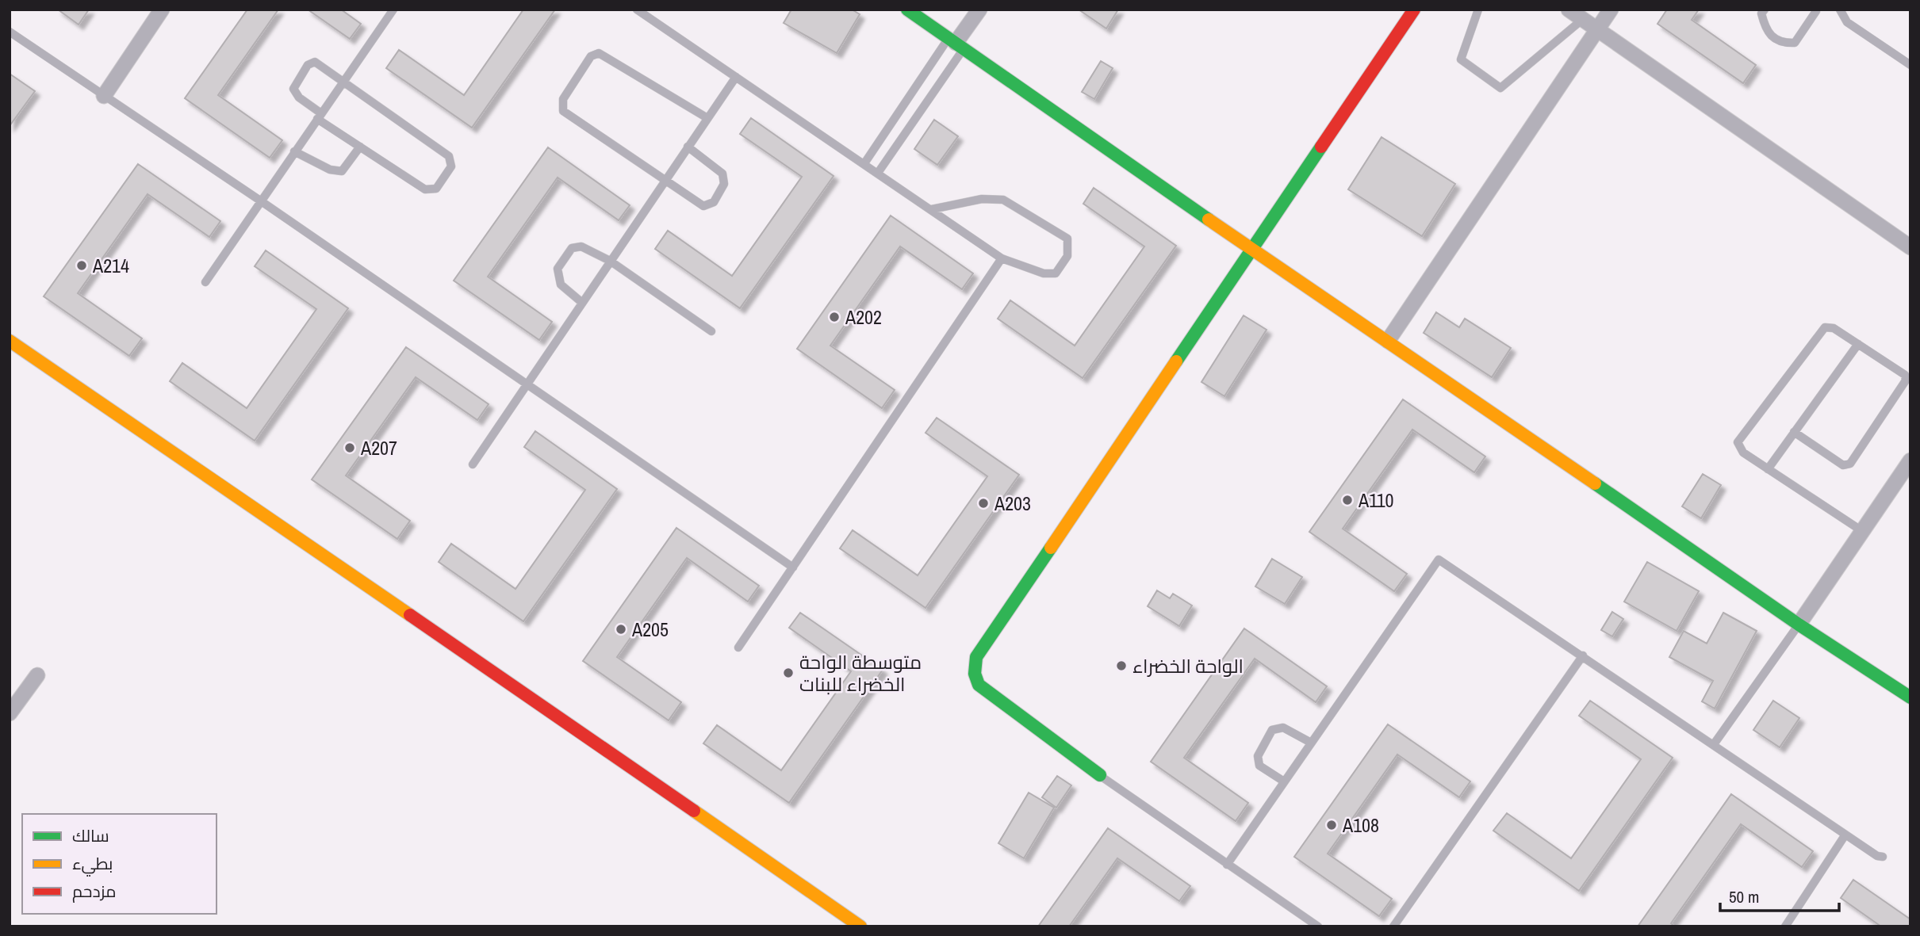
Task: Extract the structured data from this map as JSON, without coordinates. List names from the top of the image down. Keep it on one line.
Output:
{"places":["A214","A202","A207","A110","A203","A205","الواحة الخضراء","متوسطة الواحة الخضراء للبنات","A108"],"legend":["سالك","بطيء","مزدحم"],"scale_bar":"50 m"}
